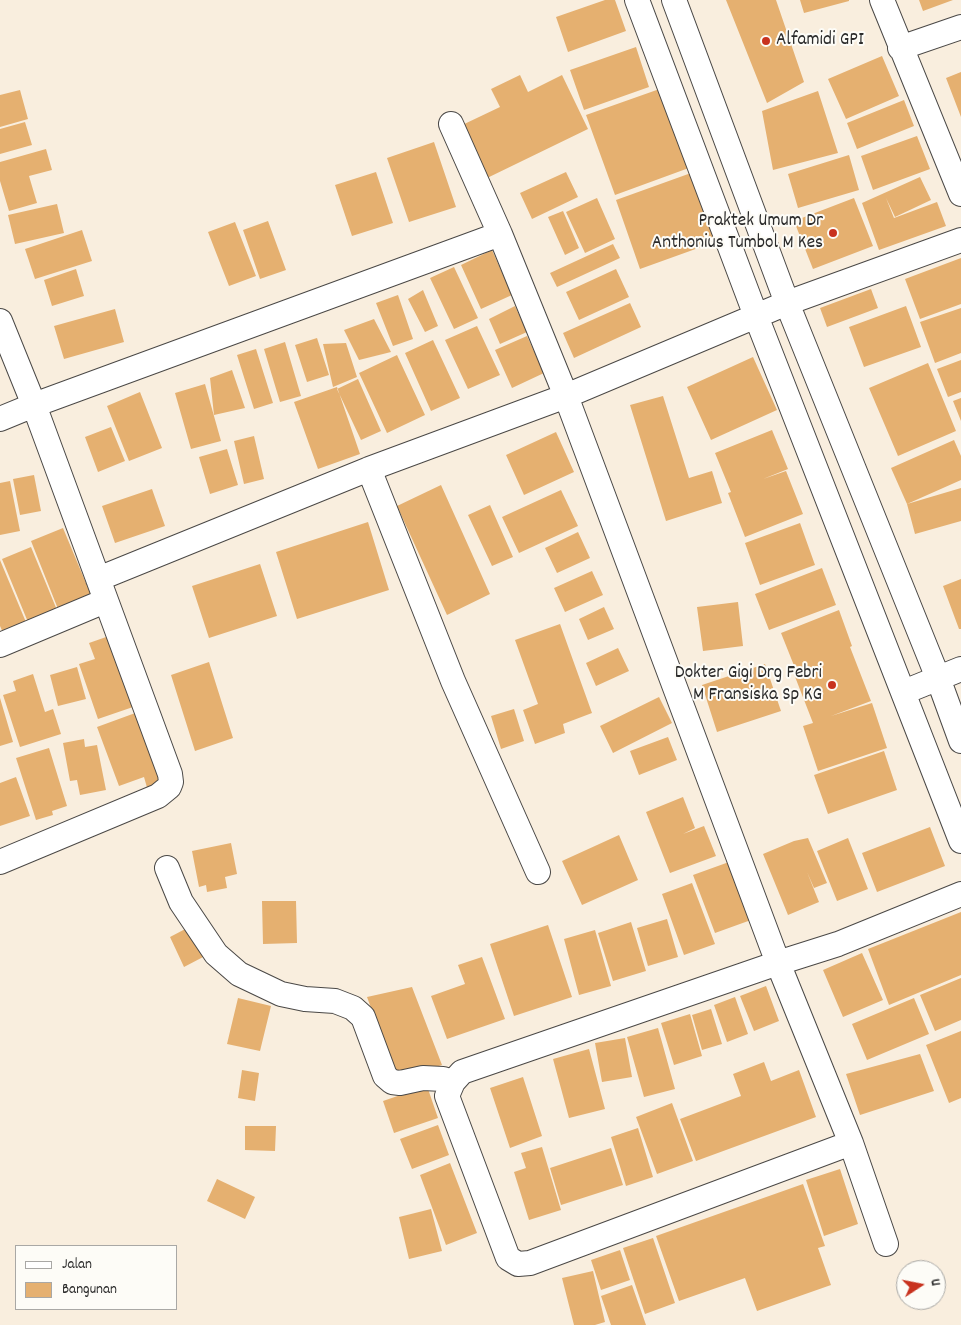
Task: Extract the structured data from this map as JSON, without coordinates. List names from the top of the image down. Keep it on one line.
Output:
{"places":["Alfamidi GPI","Praktek Umum Dr Anthonius Tumbol M Kes","Dokter Gigi Drg Febri M Fransiska Sp KG"],"legend":["Jalan","Bangunan"],"north":"right"}
